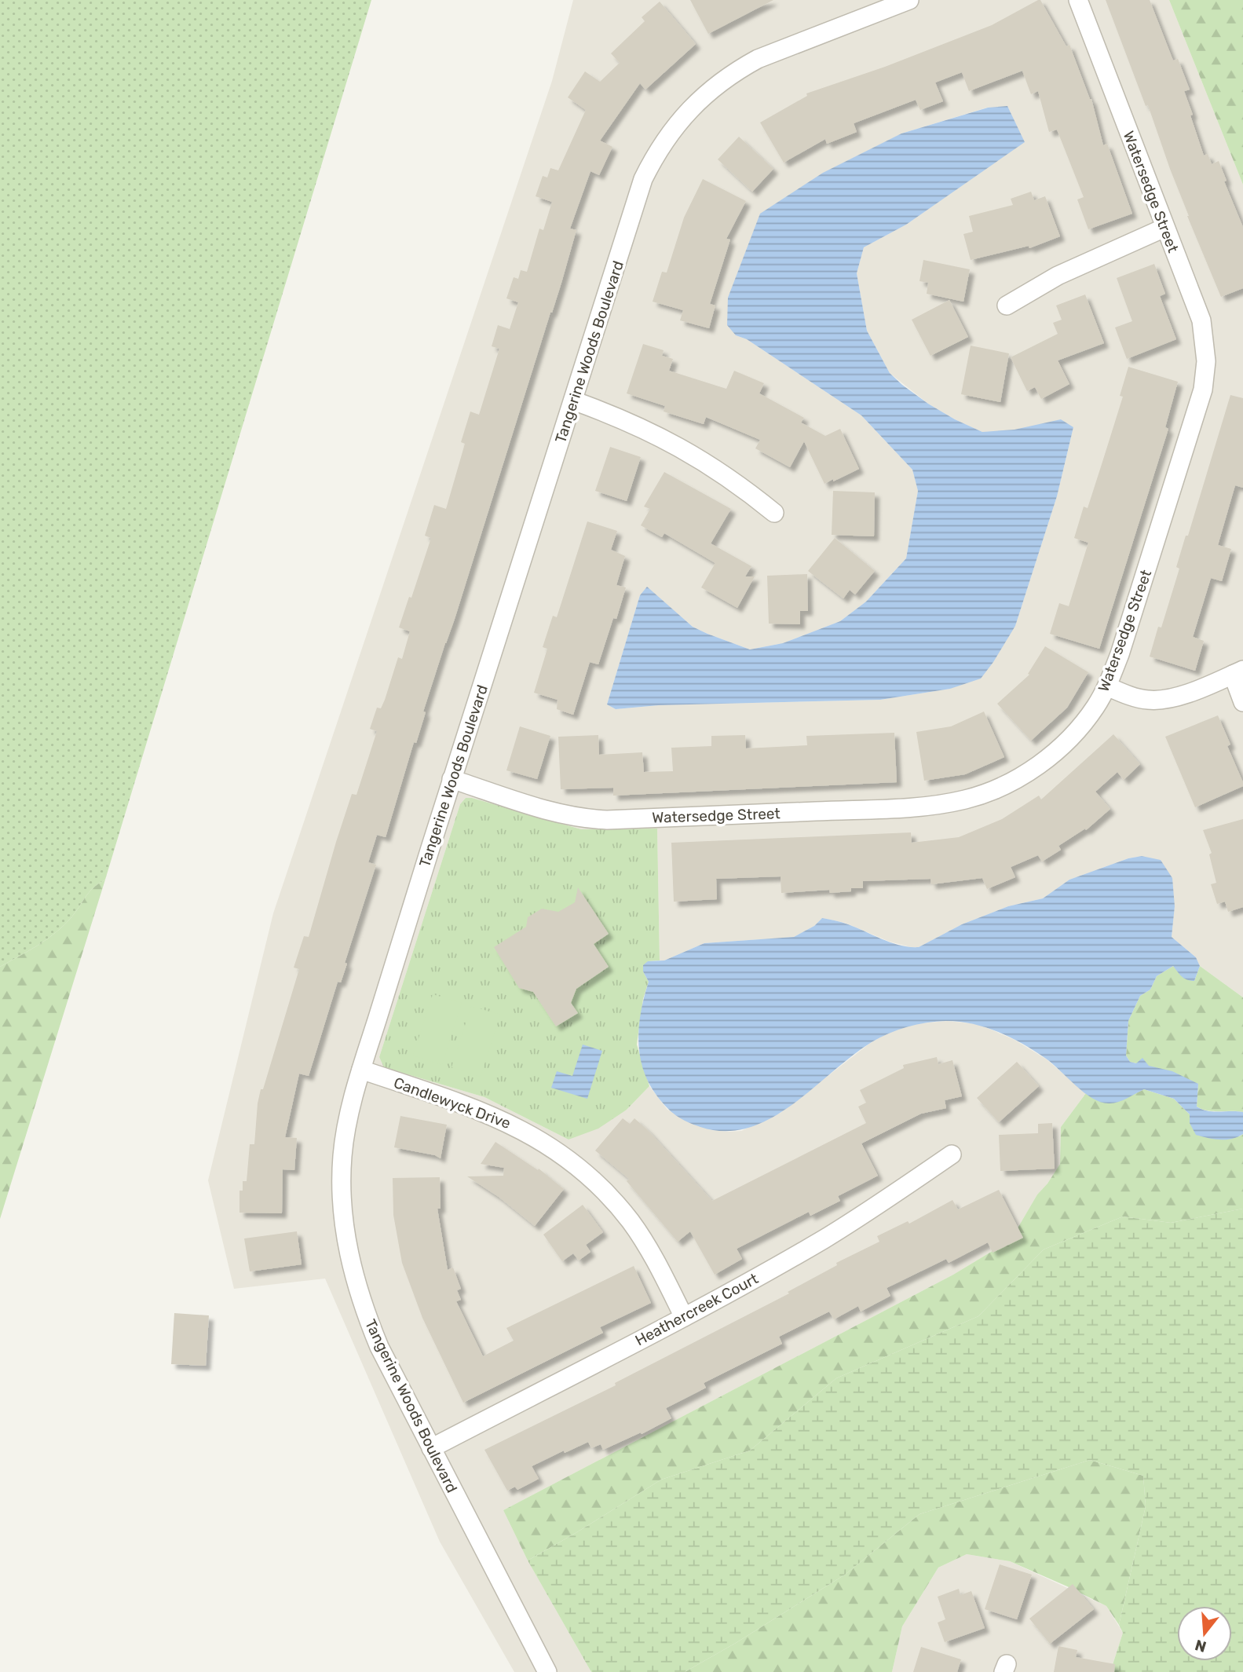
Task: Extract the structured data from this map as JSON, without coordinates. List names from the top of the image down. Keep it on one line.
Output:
{"streets":{"street":["Watersedge Street","Tangerine Woods Boulevard","Candlewyck Drive","Heathercreek Court"]},"crossings":[["Watersedge Street","Tangerine Woods Boulevard"],["Tangerine Woods Boulevard","Candlewyck Drive"],["Tangerine Woods Boulevard","Heathercreek Court"],["Candlewyck Drive","Heathercreek Court"]],"north":"bottom"}
